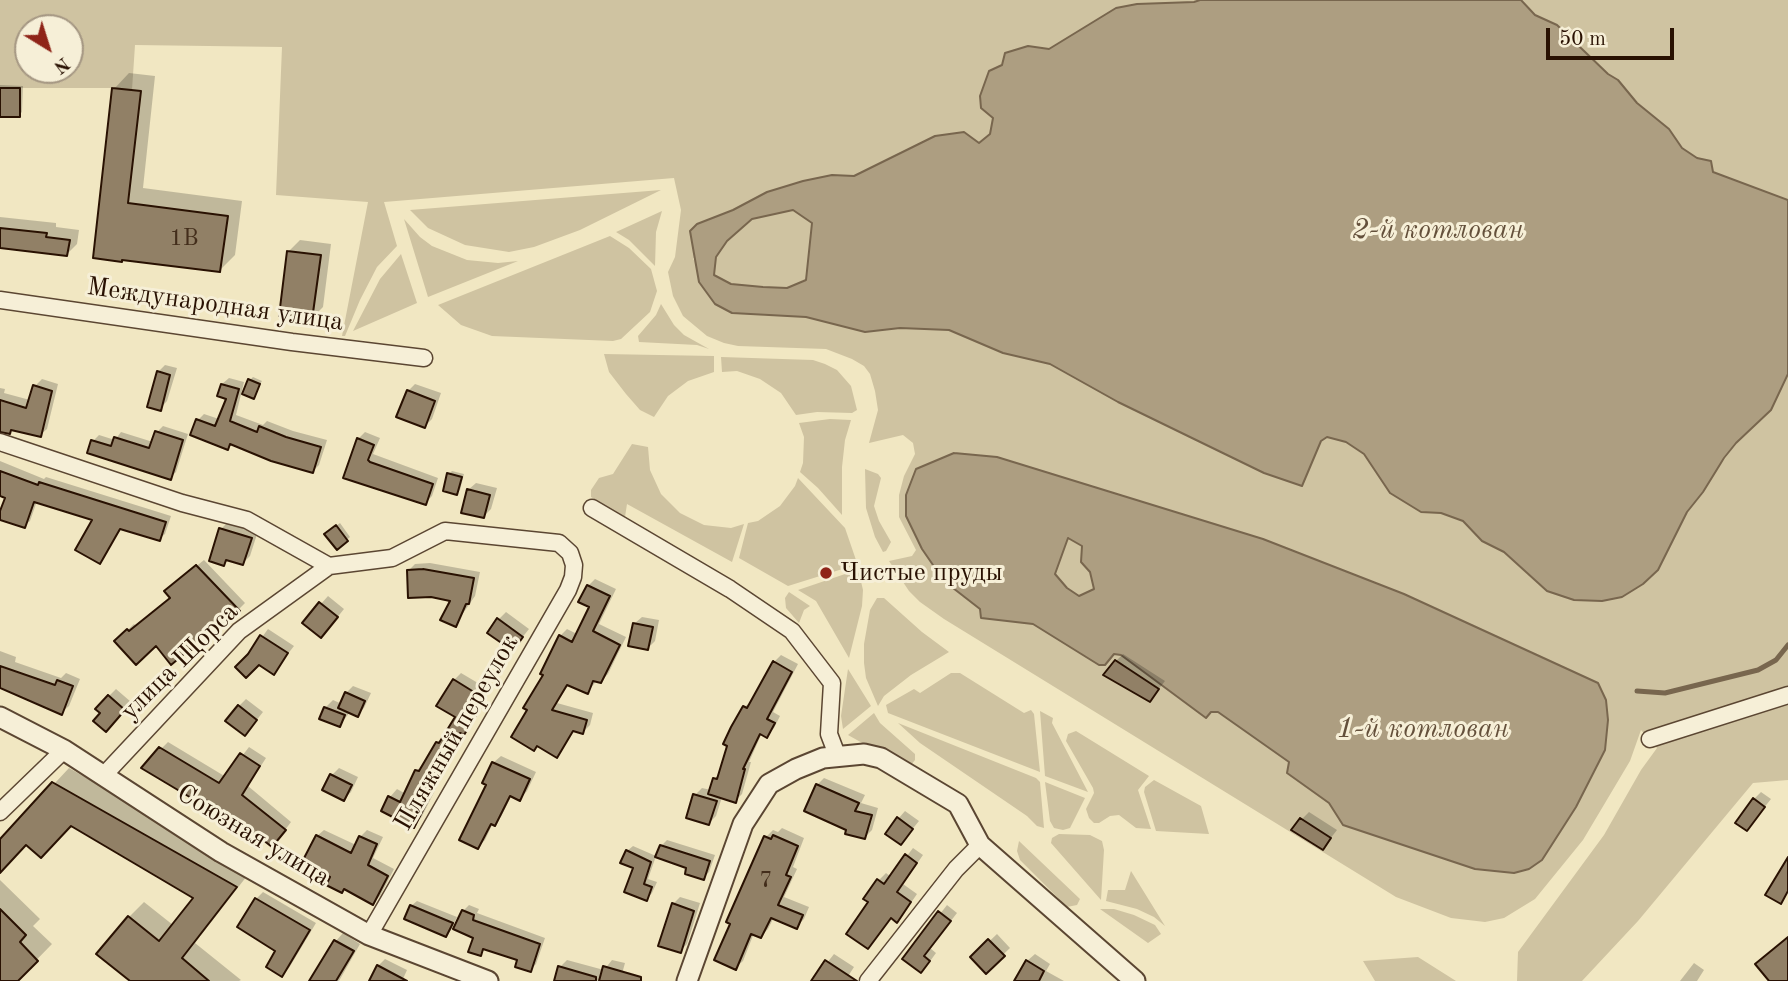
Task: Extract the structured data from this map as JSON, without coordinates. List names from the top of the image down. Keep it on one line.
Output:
{"streets":{"street":["Международная улица","улица Щорса","Пляжный переулок","Союзная улица"]},"crossings":[["улица Щорса","Пляжный переулок"],["улица Щорса","Союзная улица"],["Пляжный переулок","Союзная улица"]],"water":["2-й котлован","1-й котлован"],"places":["Чистые пруды"],"house_numbers":["1В","7"],"scale_bar":"50 m","north":"bottom right"}
